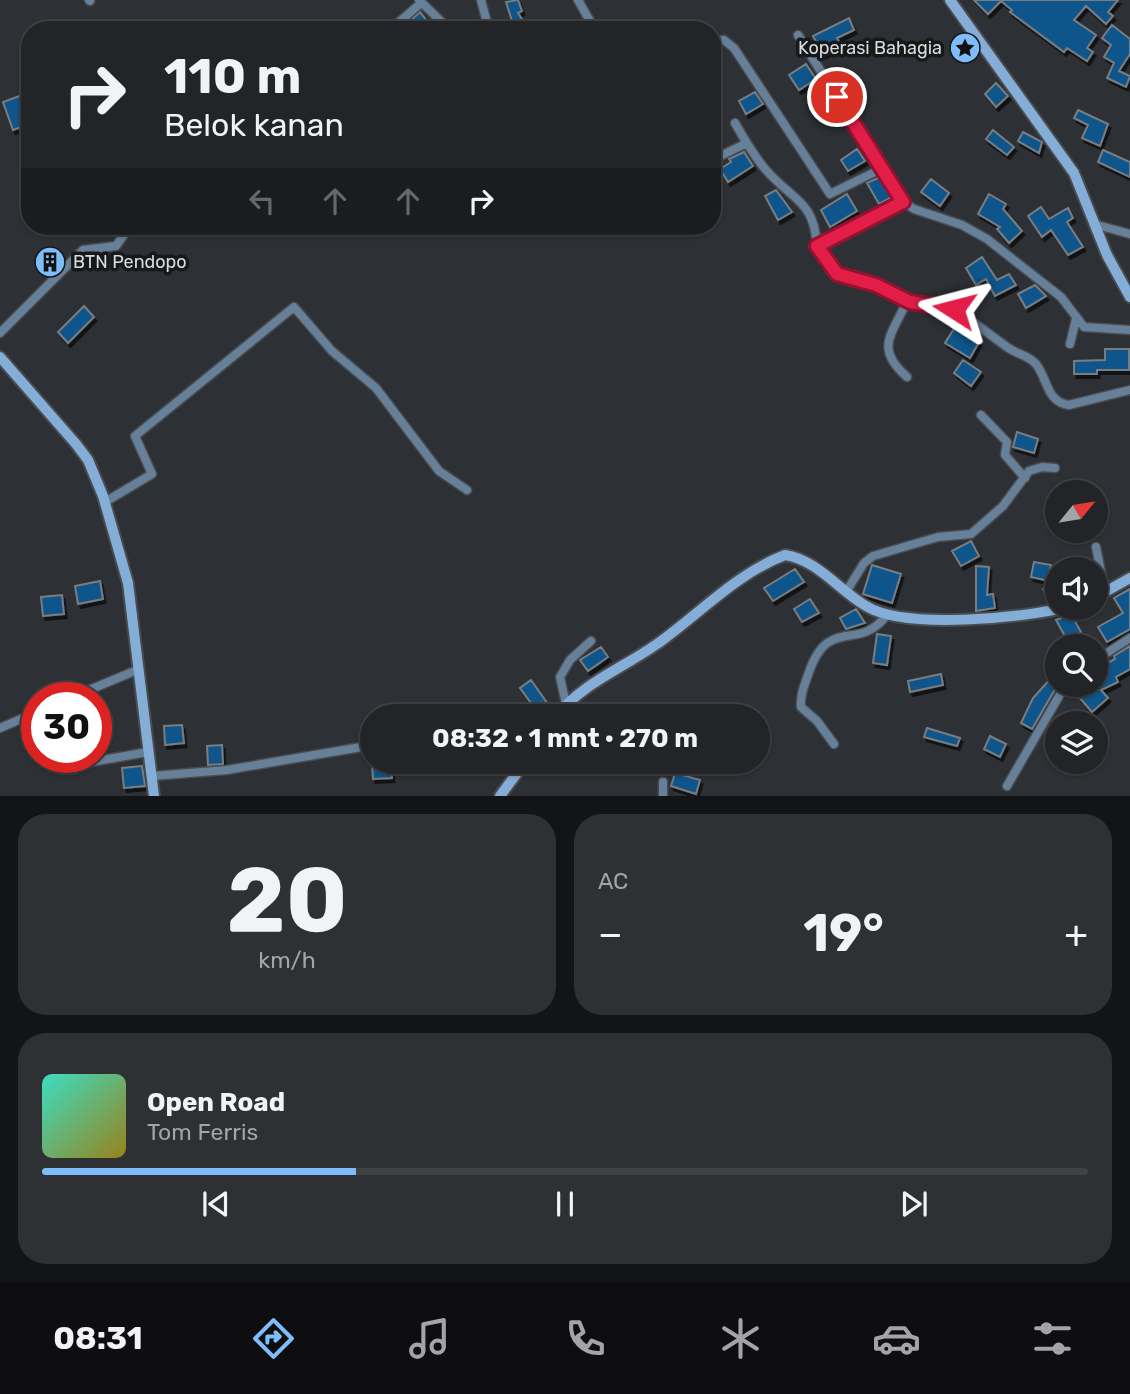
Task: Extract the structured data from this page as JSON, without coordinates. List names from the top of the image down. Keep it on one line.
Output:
{"places":{"place":["Koperasi Bahagia"],"building":["BTN Pendopo"]},"north":"top right","page":{"turn":["110 m","Belok kanan"],"limit":"30","trip":"08:32 · 1 mnt · 270 m","tile":[["20","km/h"],"AC"],"heat":["−","19°","+"],"song":["Open Road","Tom Ferris"],"tabs":"08:31"}}
